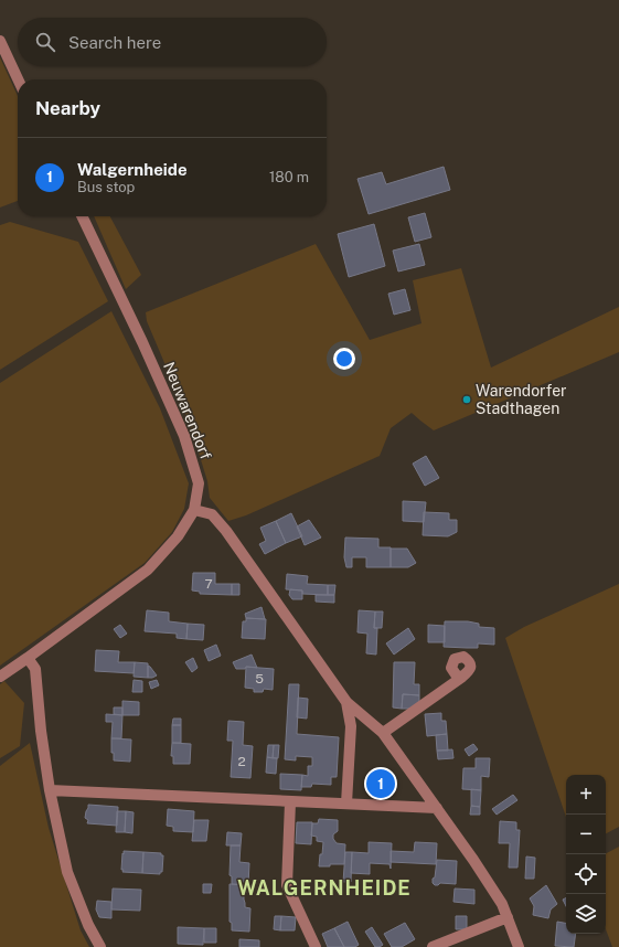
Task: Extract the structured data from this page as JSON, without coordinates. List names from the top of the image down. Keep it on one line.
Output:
{"streets":{"street":["Neuwarendorf"]},"districts":["WALGERNHEIDE"],"places":["Warendorfer Stadthagen"],"house_numbers":["7","5","2"],"page":{"search":"Search here","heading":"Nearby","list":[{"mark":"1","name":"Walgernheide","note":"Bus stop","value":"180 m"}],"pins":"1","map_buttons":["+","−"]}}
